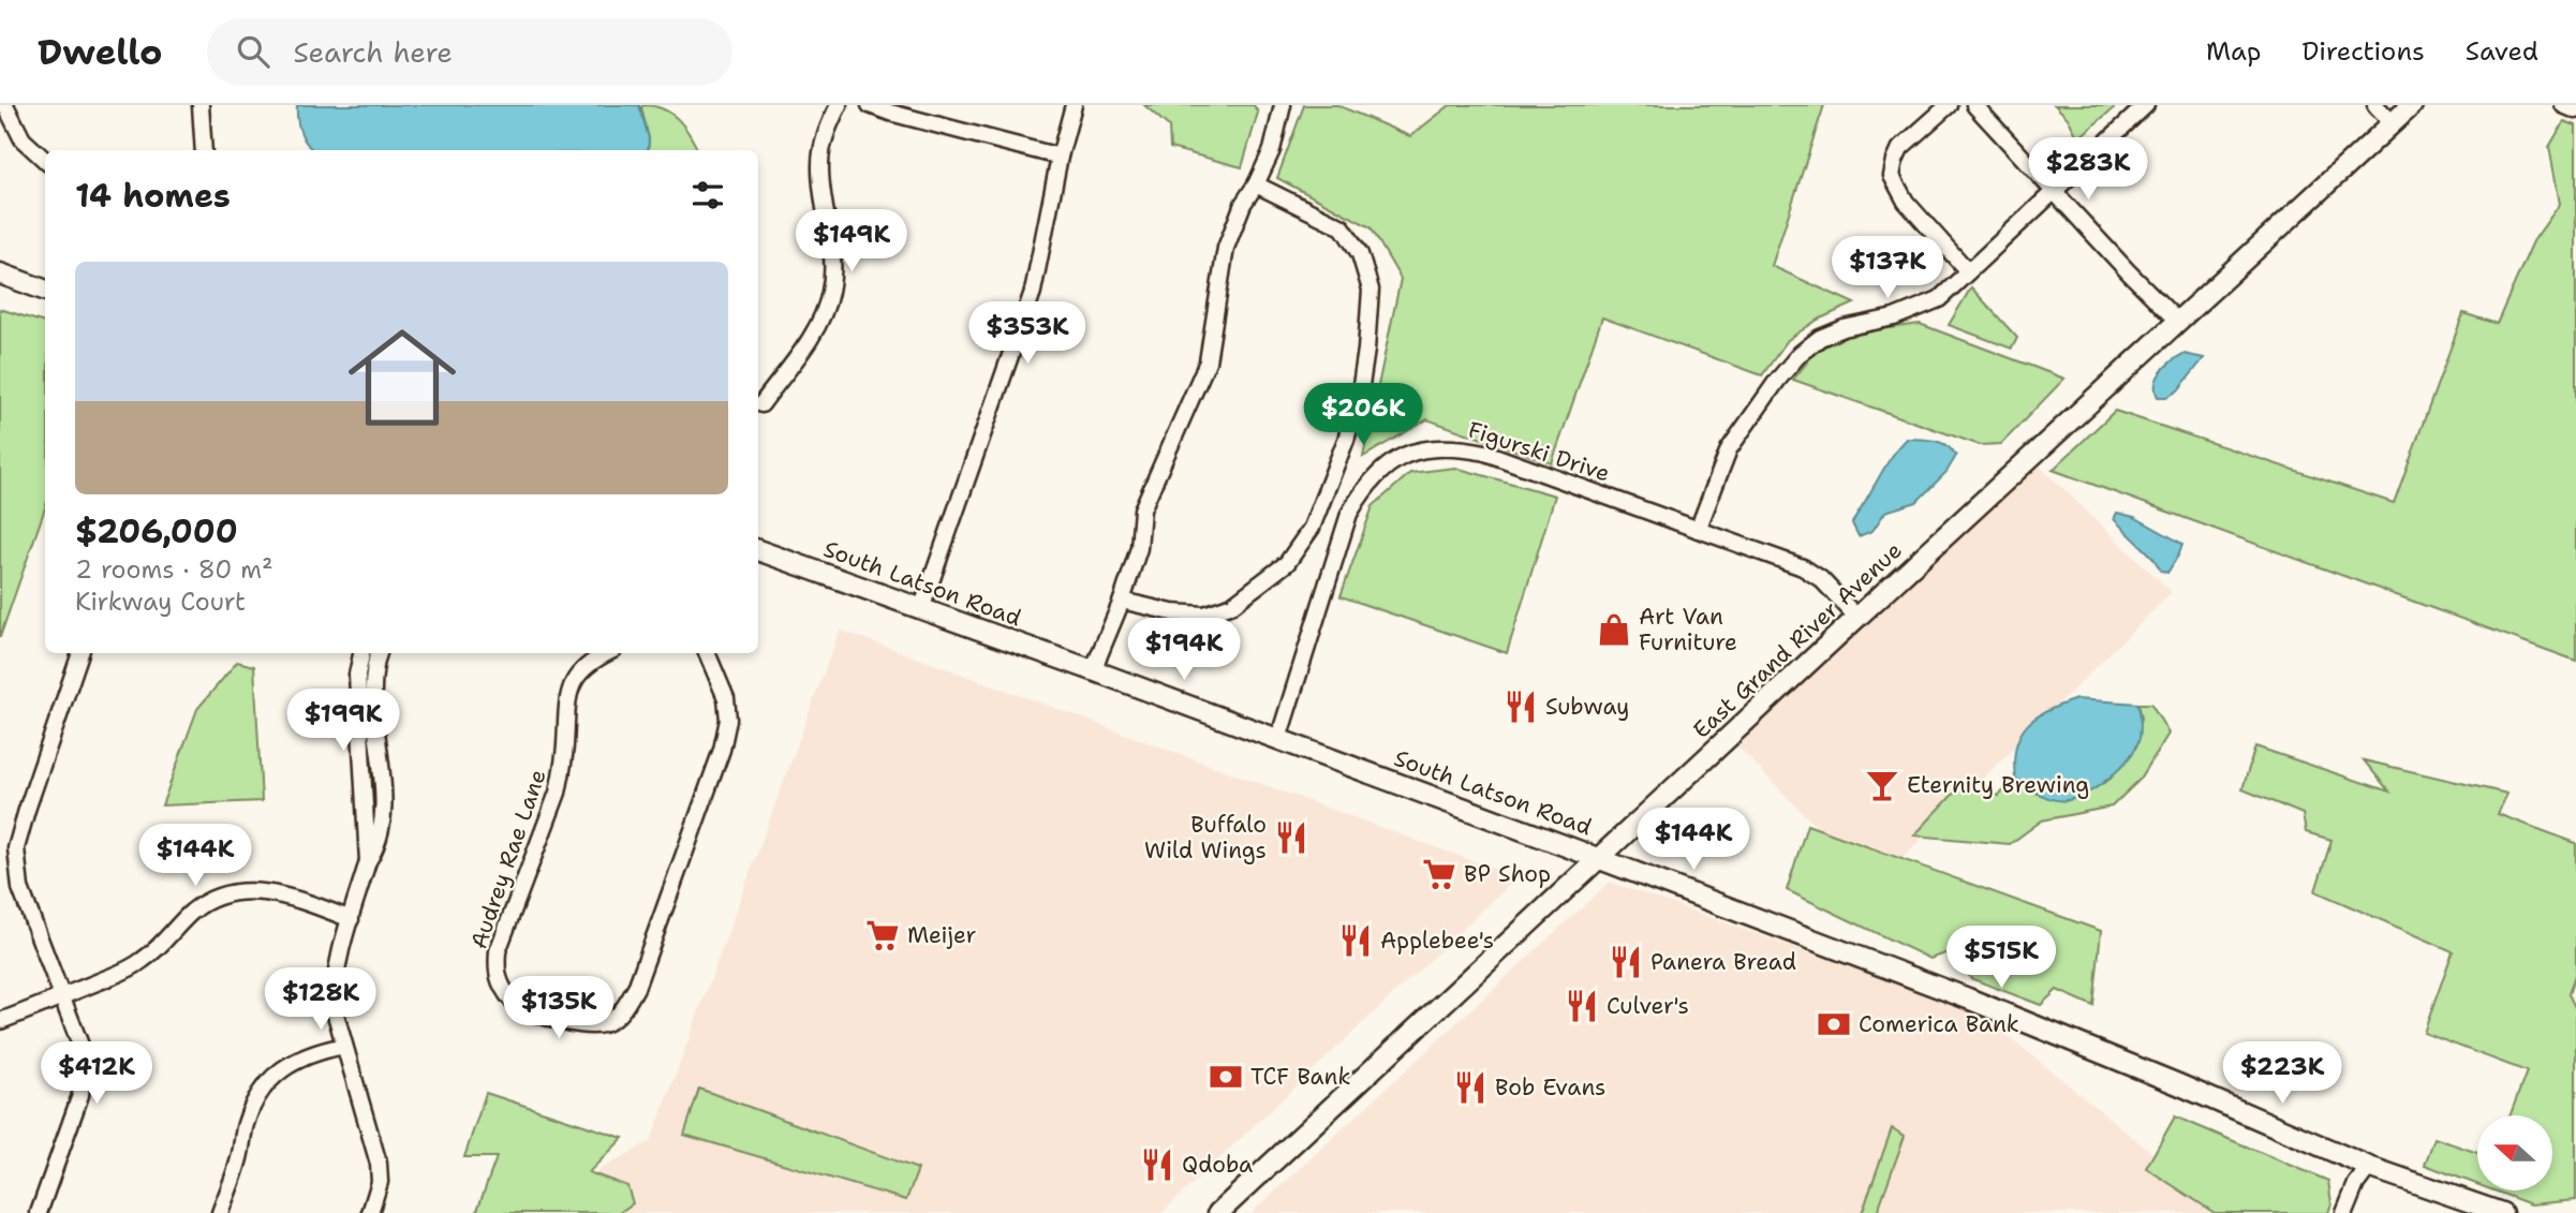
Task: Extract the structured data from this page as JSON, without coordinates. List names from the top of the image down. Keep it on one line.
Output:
{"streets":{"main road":["South Latson Road","East Grand River Avenue"],"street":["Figurski Drive","Audrey Rae Lane"]},"crossings":[["Figurski Drive","South Latson Road"],["Figurski Drive","East Grand River Avenue"],["South Latson Road","East Grand River Avenue"]],"places":{"shop":["Art Van Furniture"],"restaurant":["Subway","Buffalo Wild Wings","Applebee's","Panera Bread","Culver's","Bob Evans","Qdoba"],"bar":["Eternity Brewing"],"supermarket":["BP Shop","Meijer"],"bank":["Comerica Bank","TCF Bank"]},"north":"left","page":{"header":"Dwello","search":"Search here","nav":["Map","Directions","Saved"],"price":["$283K","$149K","$137K","$353K","$206K","$194K","$199K","$144K","$144K","$515K","$128K","$135K","$412K","$223K"],"heading":"14 homes","list":[{"name":"$206,000","note":"2 rooms · 80 m² · Kirkway Court"}]}}
